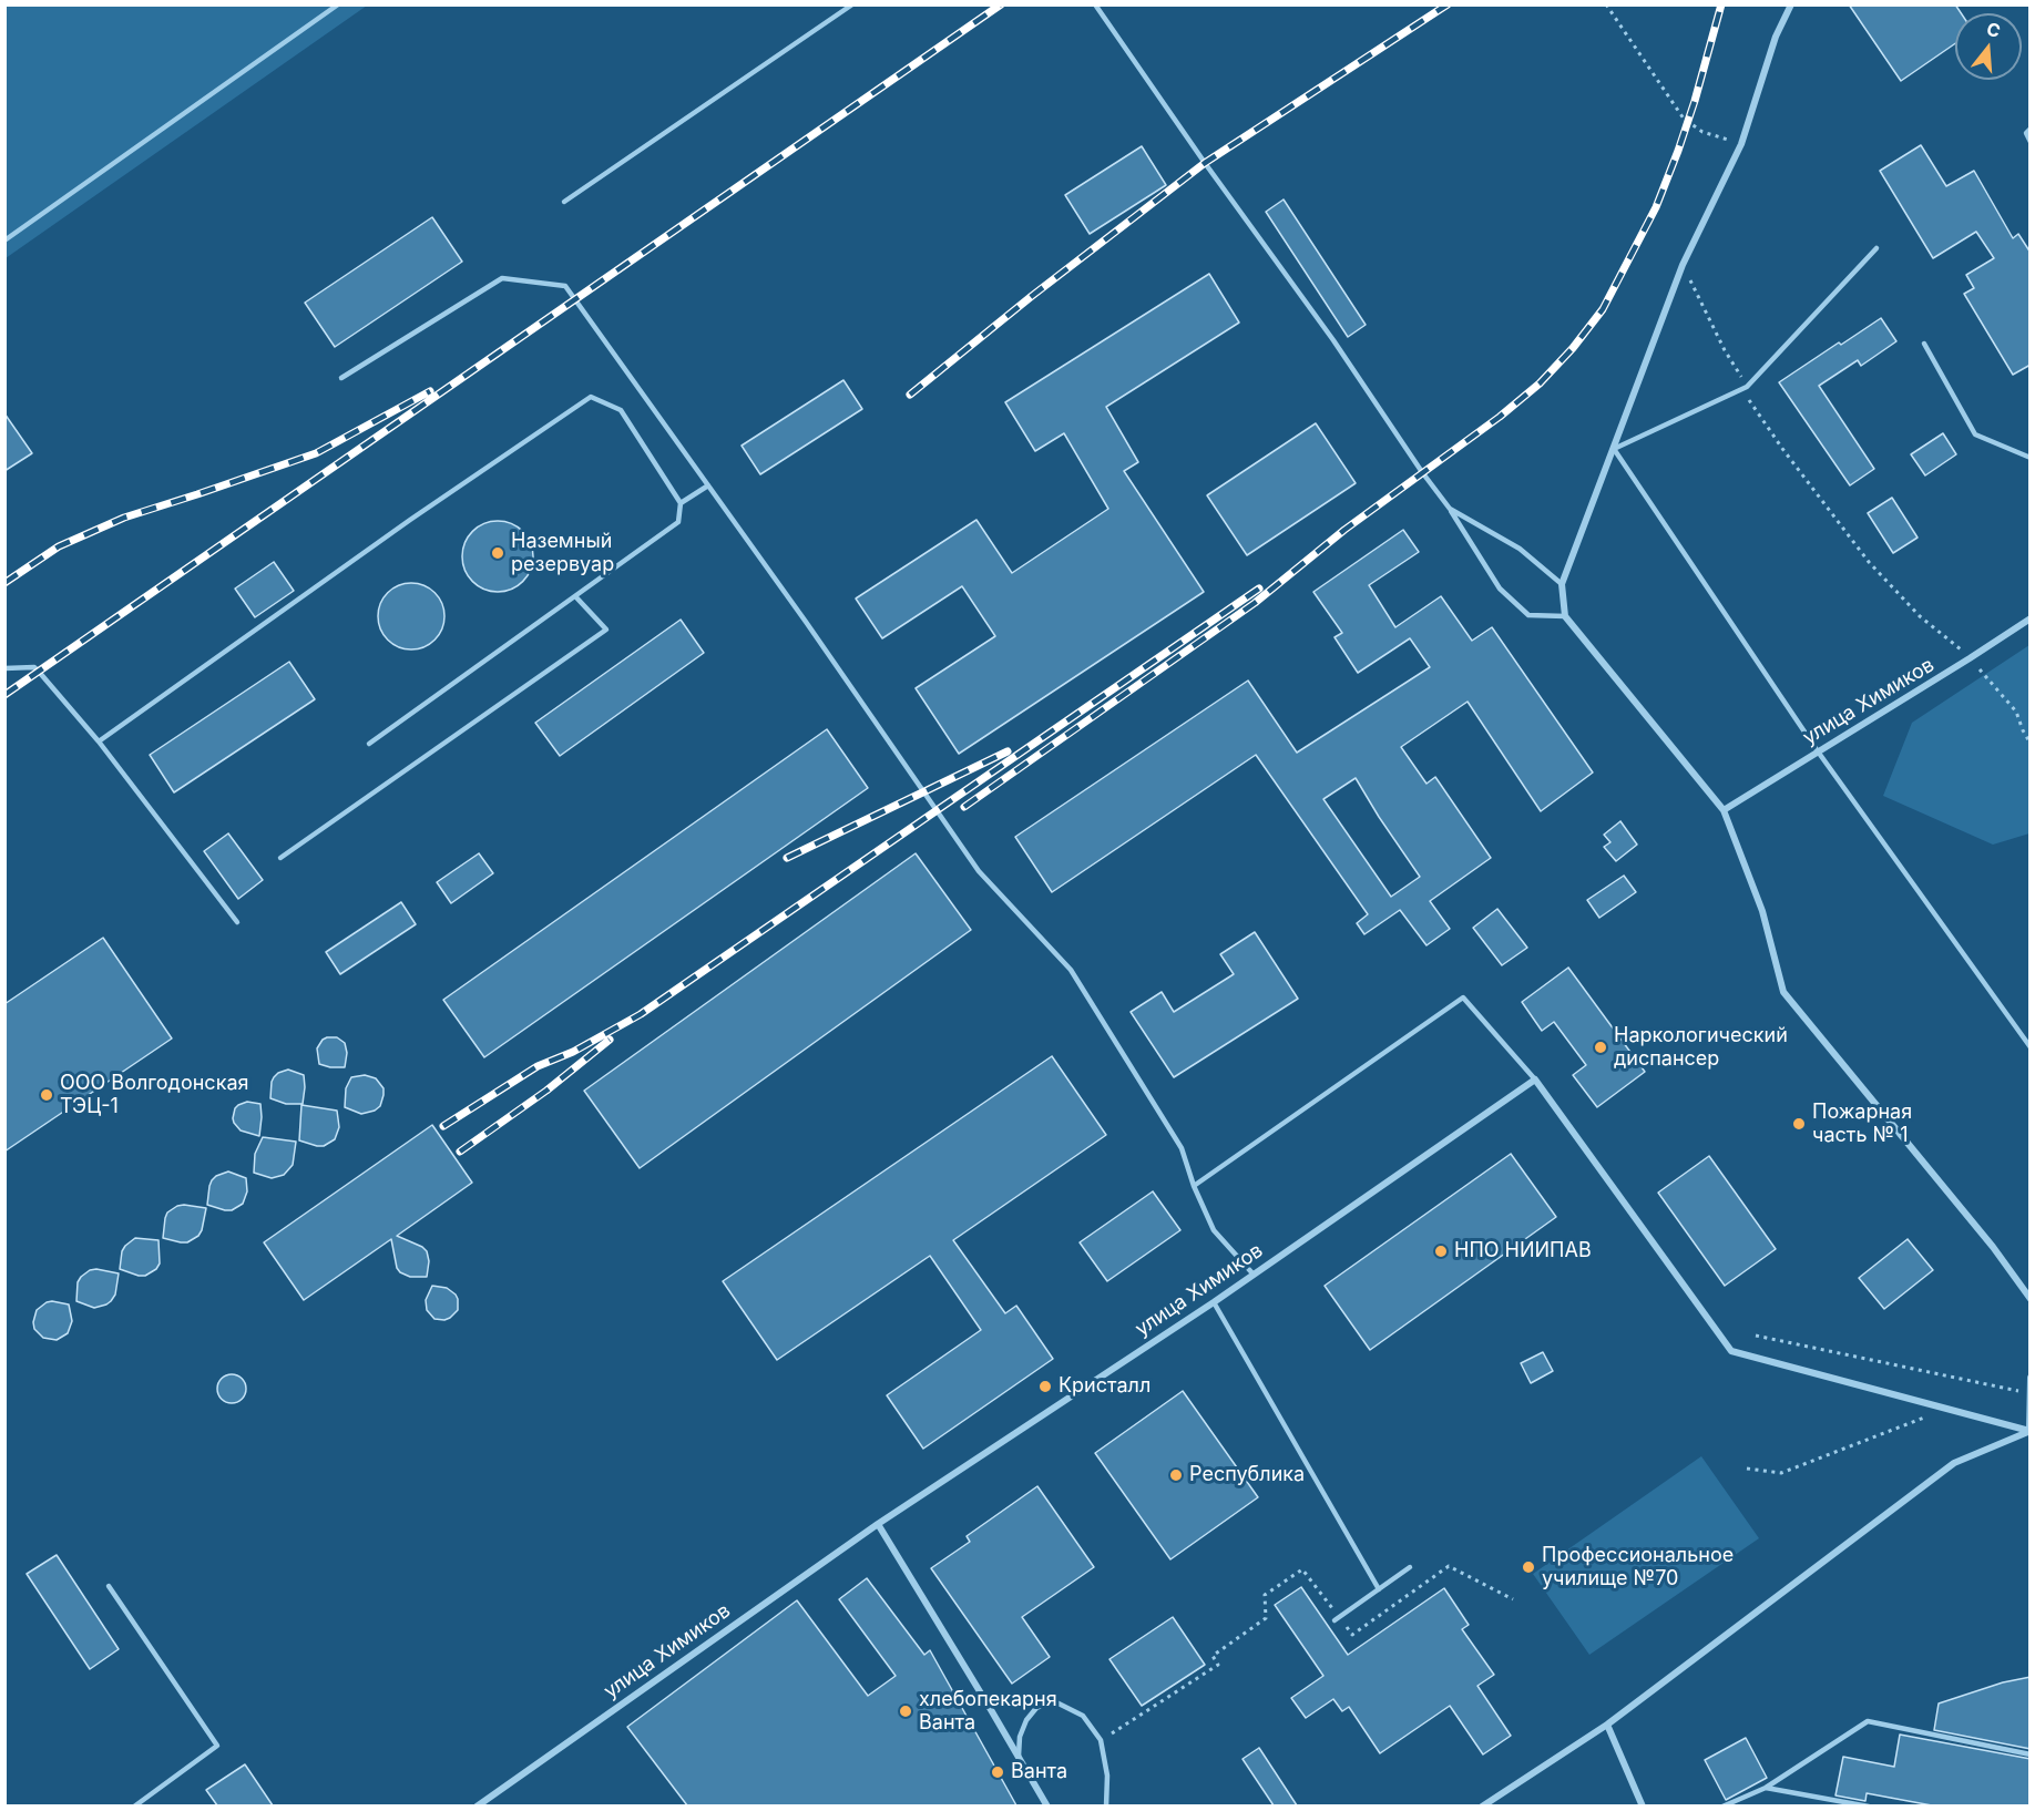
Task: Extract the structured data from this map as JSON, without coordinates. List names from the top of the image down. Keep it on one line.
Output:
{"streets":{"street":["улица Химиков"]},"places":["Наземный резервуар","Наркологический диспансер","ООО Волгодонская ТЭЦ-1","Пожарная часть № 1","НПО НИИПАВ","Кристалл","Республика","Профессиональное училище №70","хлебопекарня Ванта","Ванта"],"north":"top"}
